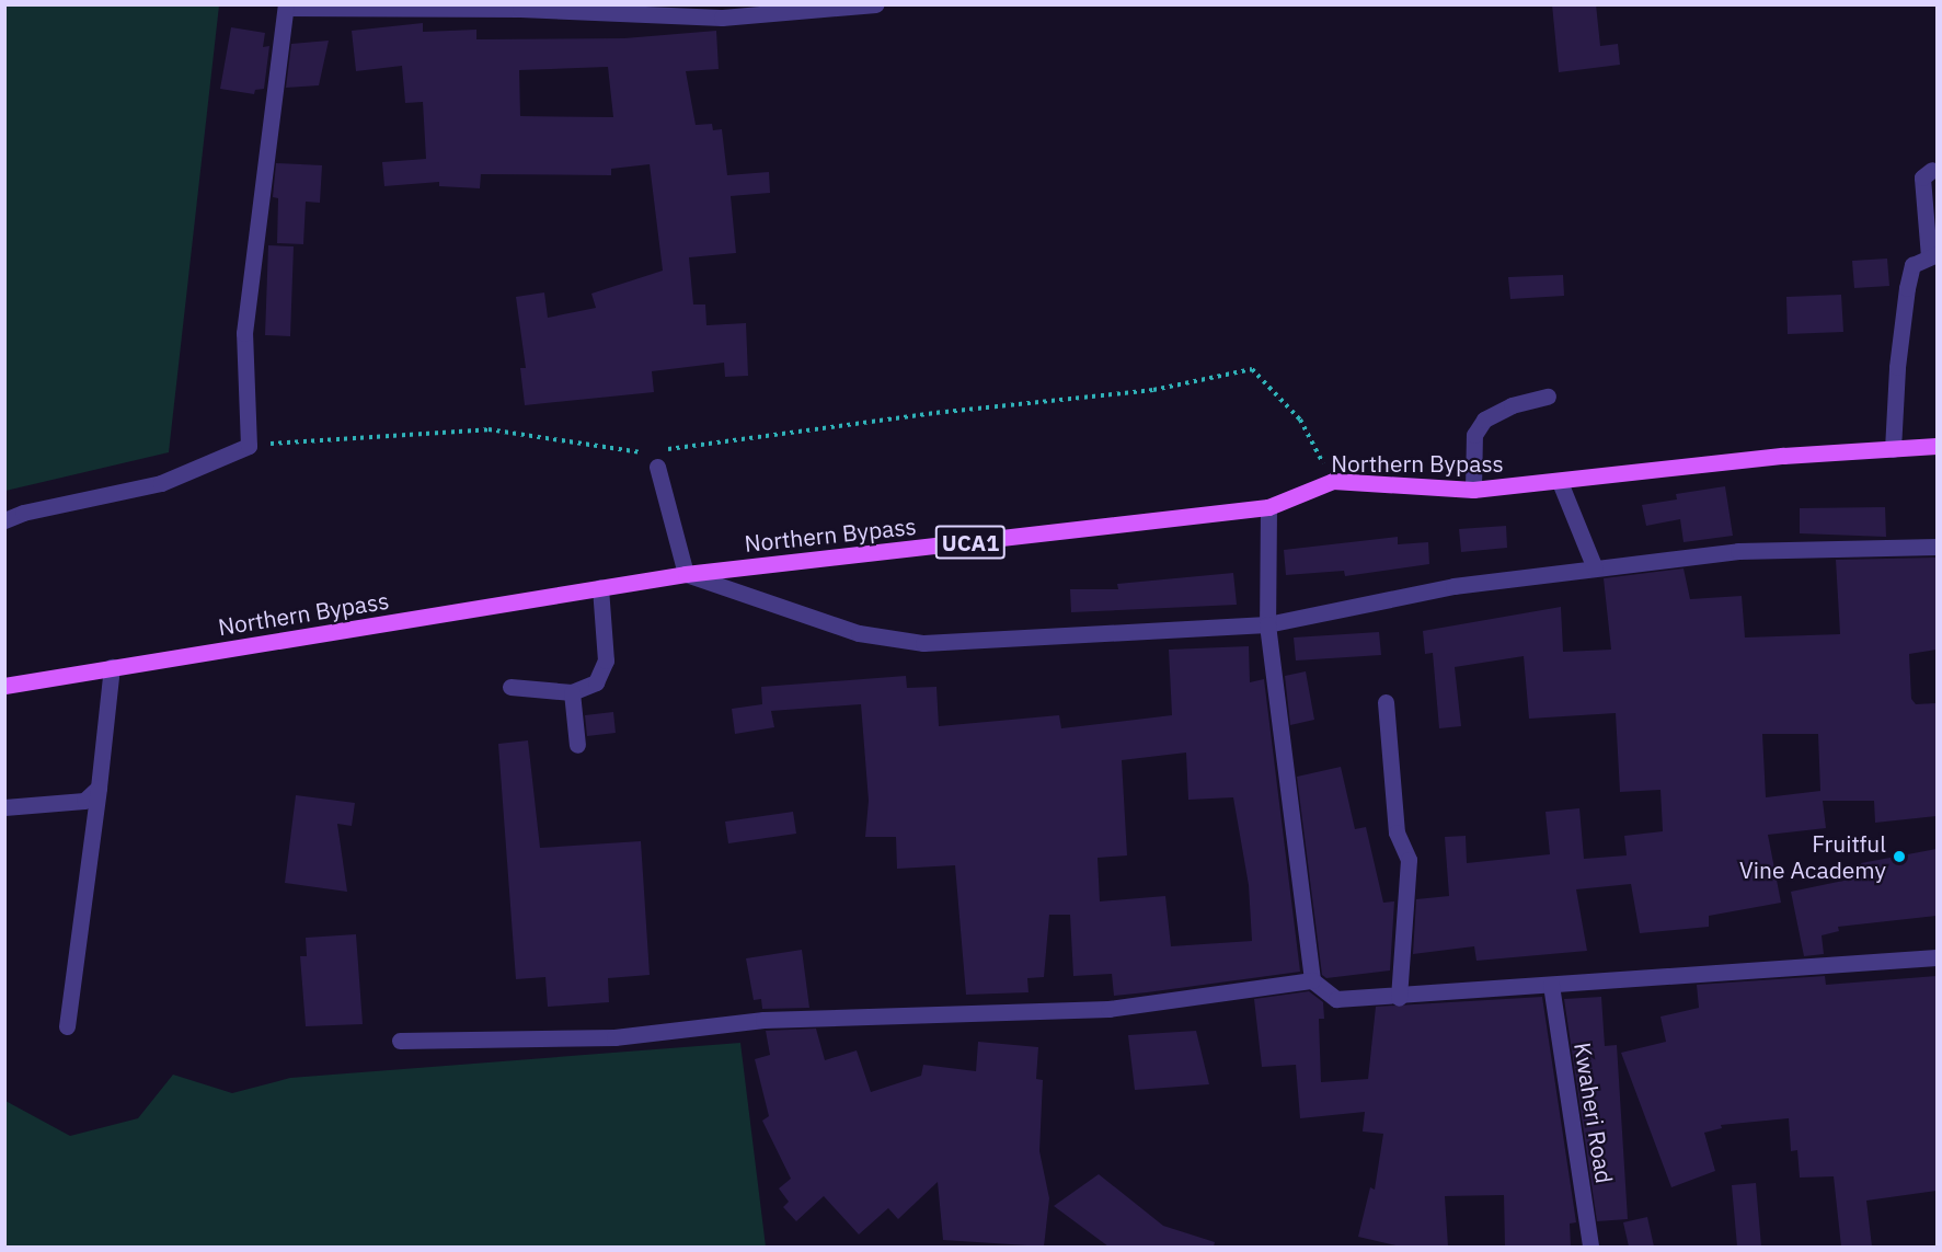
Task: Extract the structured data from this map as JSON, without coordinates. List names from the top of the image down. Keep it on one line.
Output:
{"streets":{"main road":["Northern Bypass","UCA1"],"street":["Kwaheri Road"]},"places":["Fruitful Vine Academy"]}
